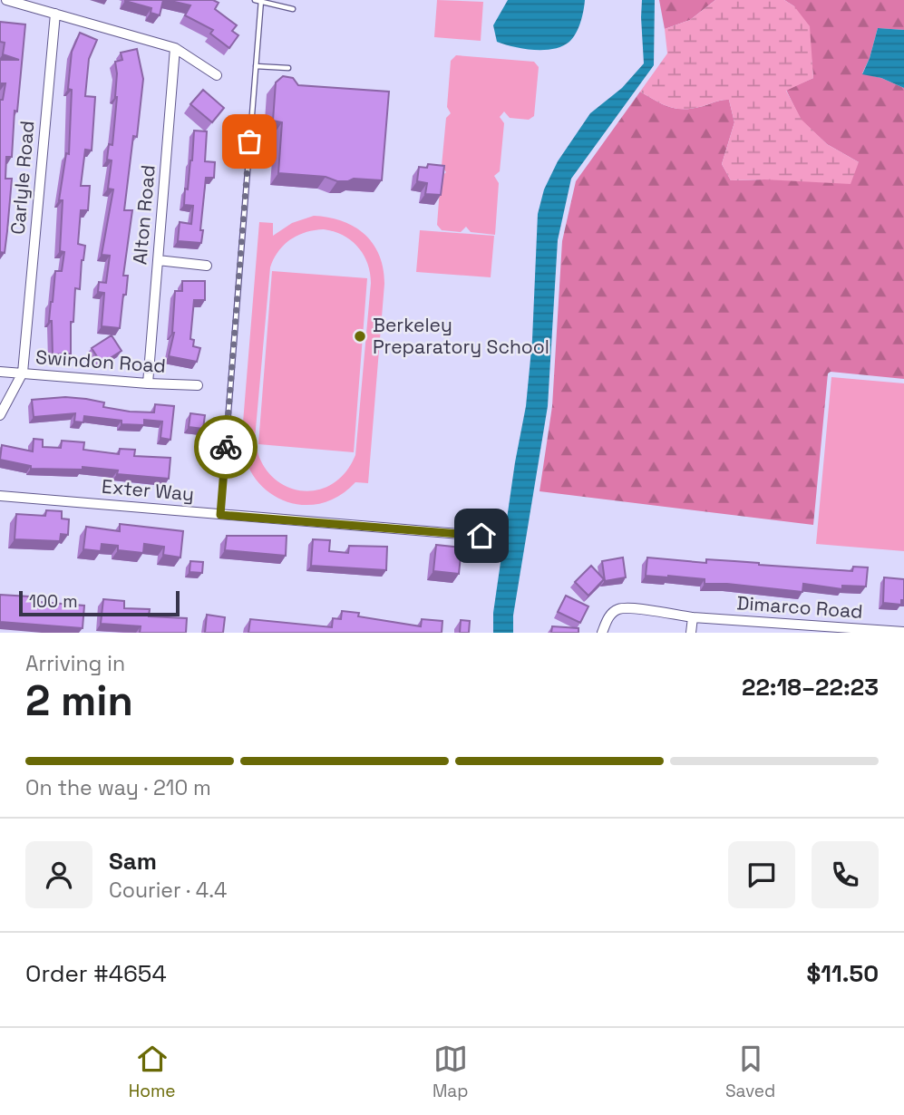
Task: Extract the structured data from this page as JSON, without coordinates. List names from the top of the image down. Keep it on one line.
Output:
{"streets":{"street":["Carlyle Road","Alton Road","Swindon Road","Exter Way","Dimarco Road"]},"crossings":[["Carlyle Road","Swindon Road"],["Alton Road","Swindon Road"]],"places":["Berkeley Preparatory School"],"scale_bar":"100 m","page":{"scale":"100 m","heading":["2 min","Arriving in","22:18–22:23"],"panel":["Sam","Courier · 4.4","Order #4654","$11.50"],"bar":"On the way · 210 m","tabs":["Home","Map","Saved"]}}
